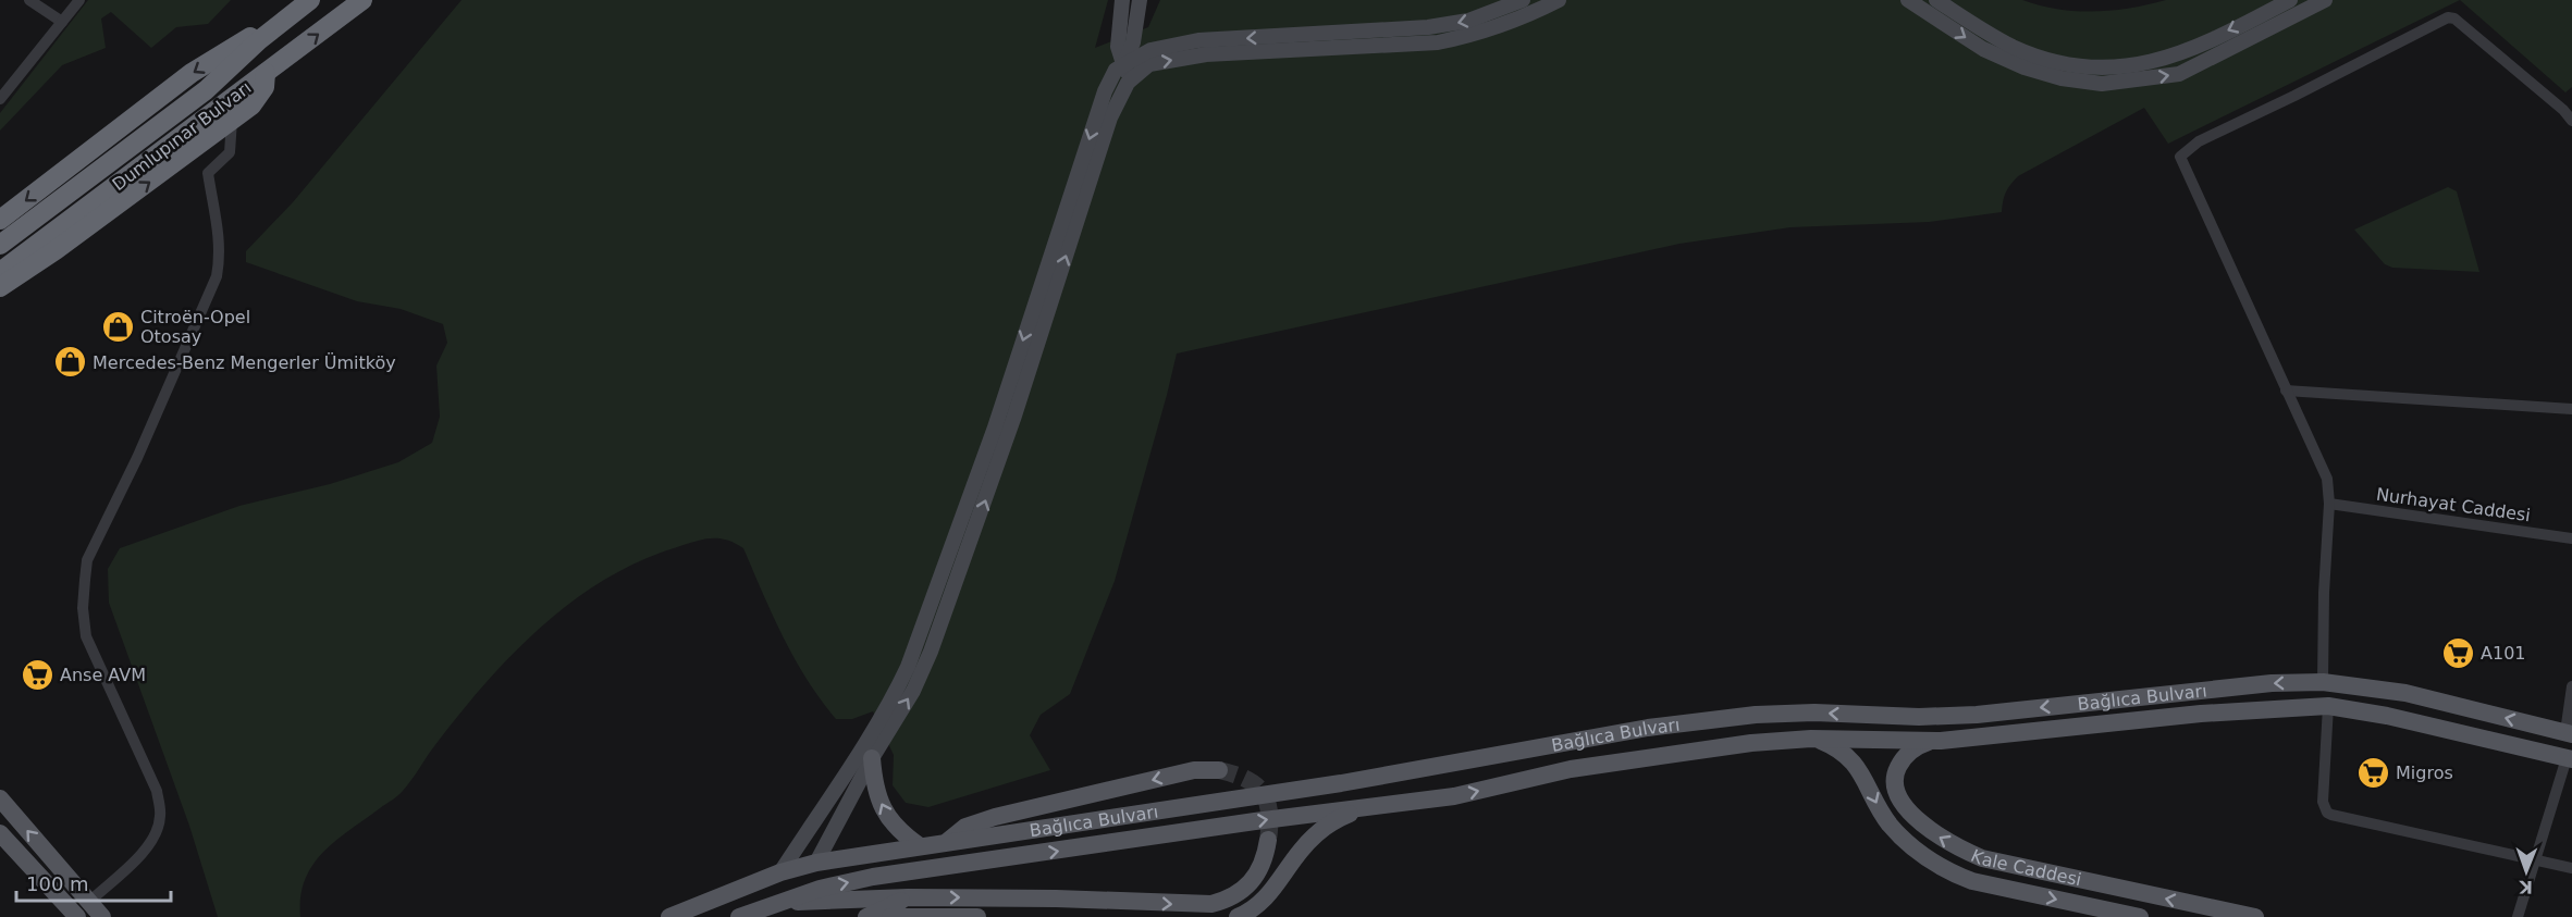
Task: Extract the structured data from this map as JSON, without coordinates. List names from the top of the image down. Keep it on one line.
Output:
{"streets":{"highway":["Dumlupınar Bulvarı"],"main road":["Bağlıca Bulvarı","Kale Caddesi"],"street":["Nurhayat Caddesi"]},"crossings":[["Bağlıca Bulvarı","Kale Caddesi"]],"places":{"shop":["Citroën-Opel Otosay","Mercedes-Benz Mengerler Ümitköy"],"supermarket":["A101","Anse AVM","Migros"]},"scale_bar":"100 m","north":"bottom"}
